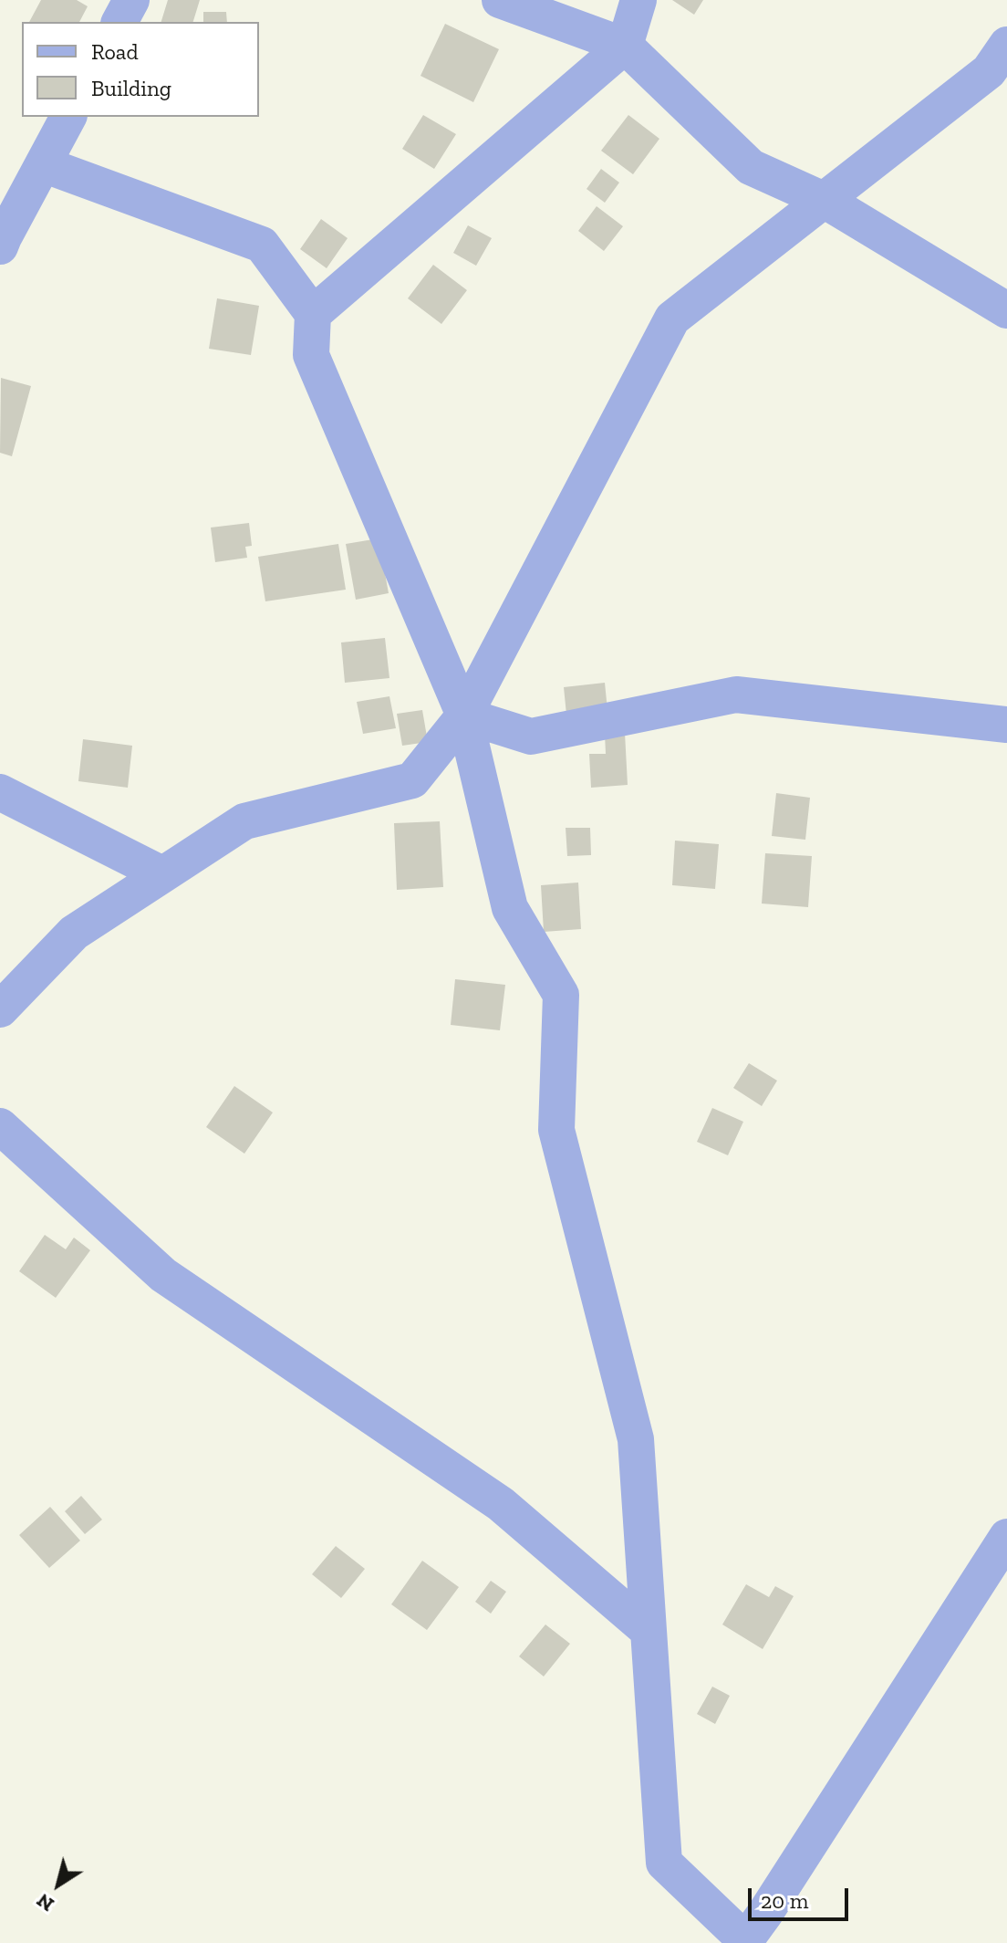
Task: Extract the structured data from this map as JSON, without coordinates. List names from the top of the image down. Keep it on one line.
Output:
{"legend":["Road","Building"],"scale_bar":"20 m","north":"bottom left"}
